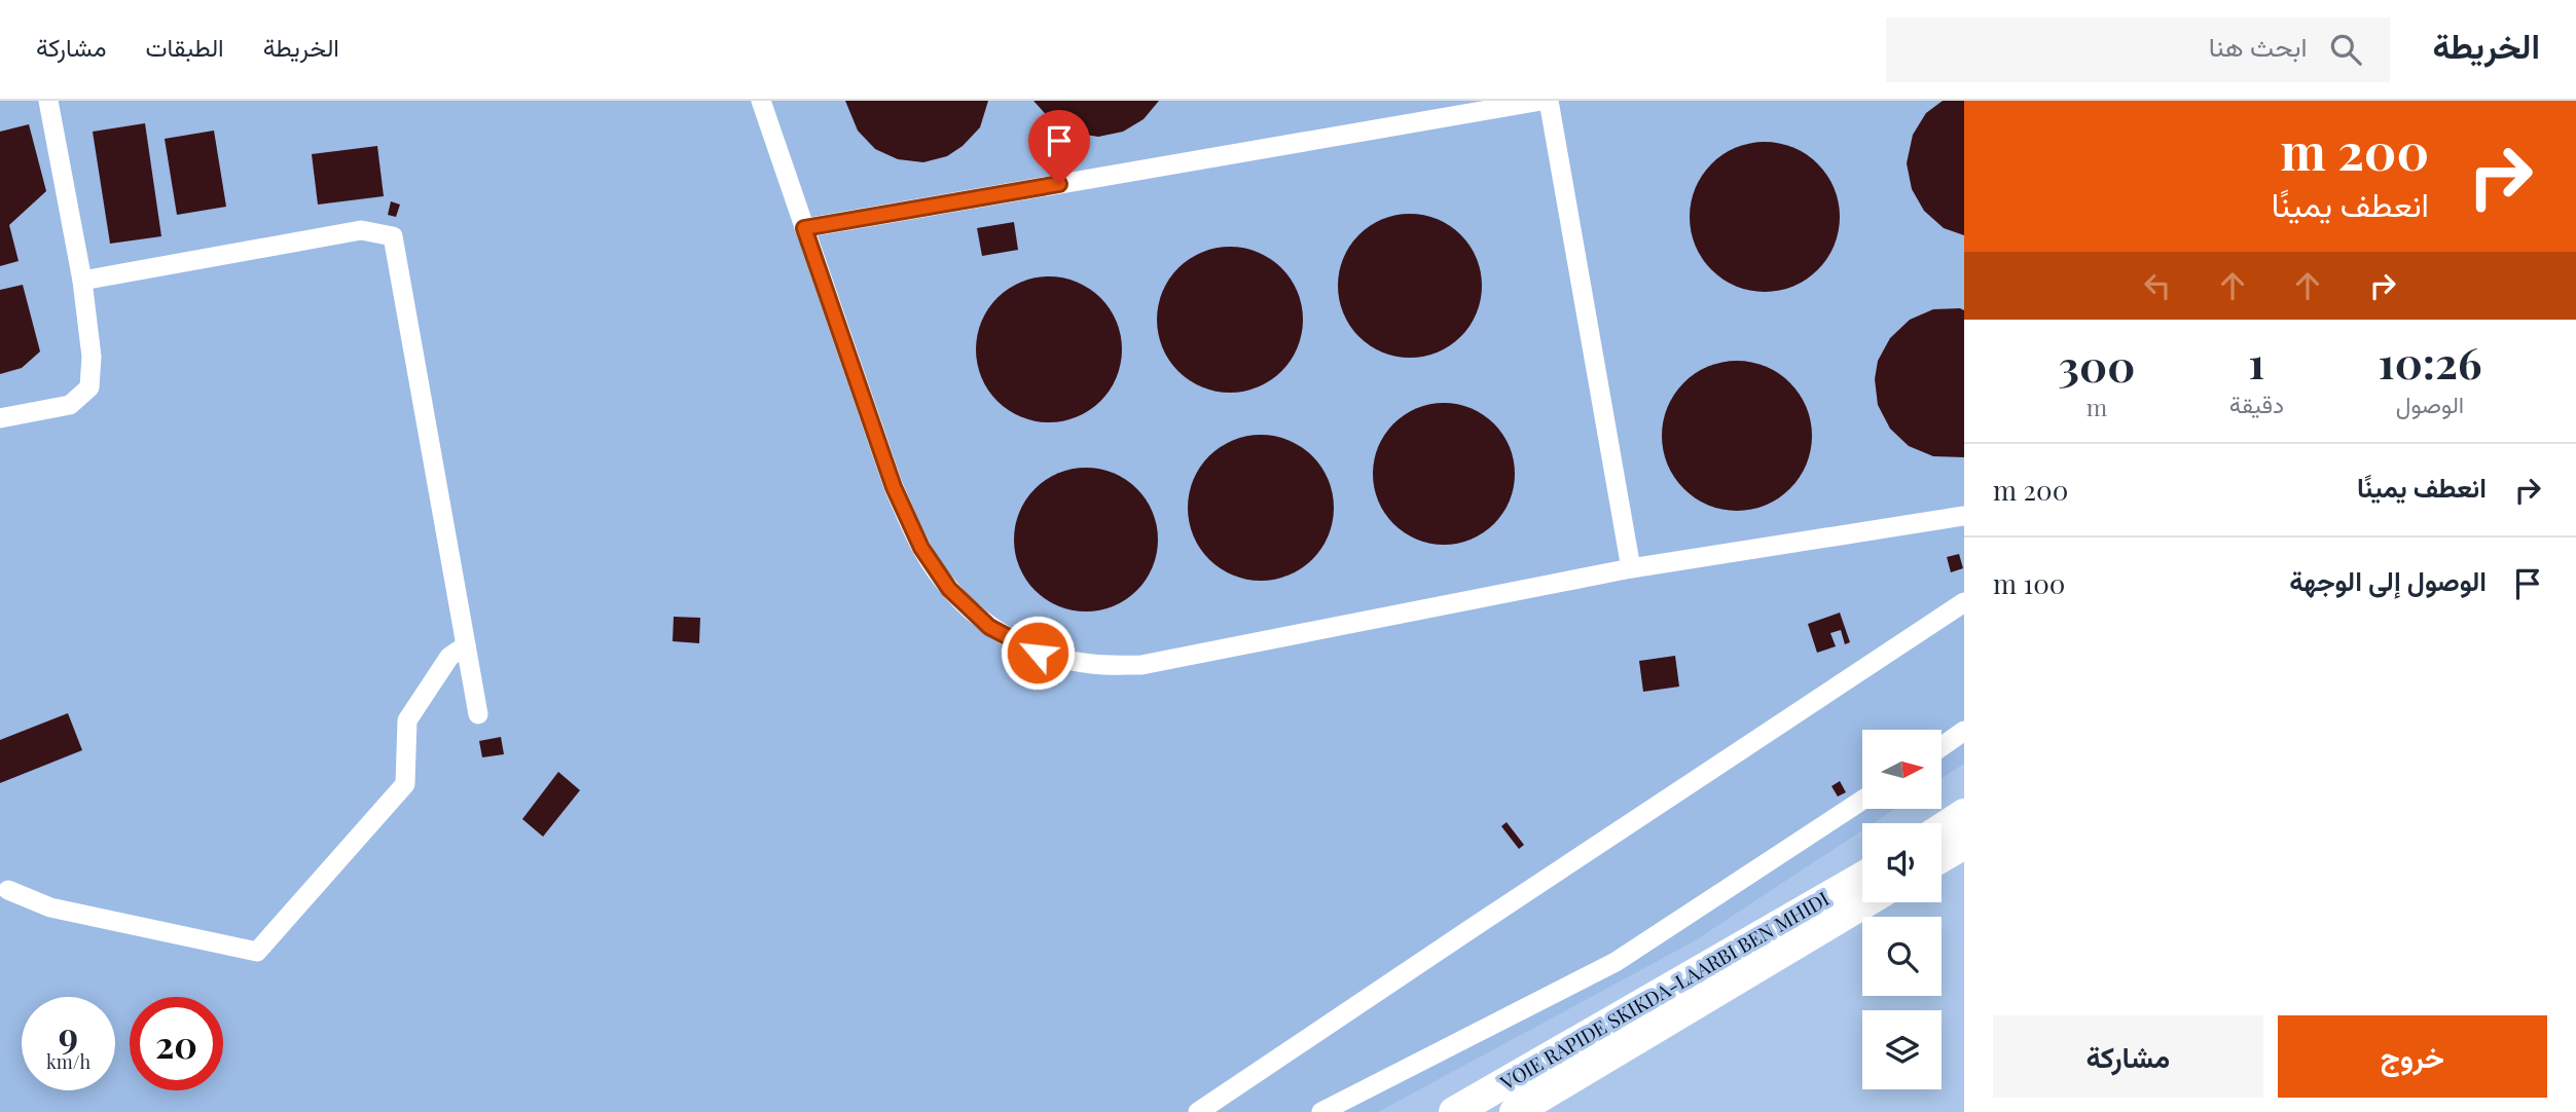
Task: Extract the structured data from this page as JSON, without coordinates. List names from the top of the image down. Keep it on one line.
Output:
{"streets":{"highway":["VOIE RAPIDE SKIKDA-LAARBI BEN MHIDI"]},"north":"right","page":{"header":"الخريطة","search":"ابحث هنا","nav":["الخريطة","الطبقات","مشاركة"],"turn":["200 m","انعطف يمينًا"],"eta":["10:26","الوصول","1","دقيقة","300","m"],"list":[{"name":"انعطف يمينًا","value":"200 m"},{"name":"الوصول إلى الوجهة","value":"100 m"}],"speed":"9 km/h","limit":"20","buttons":["خروج","مشاركة"]}}
